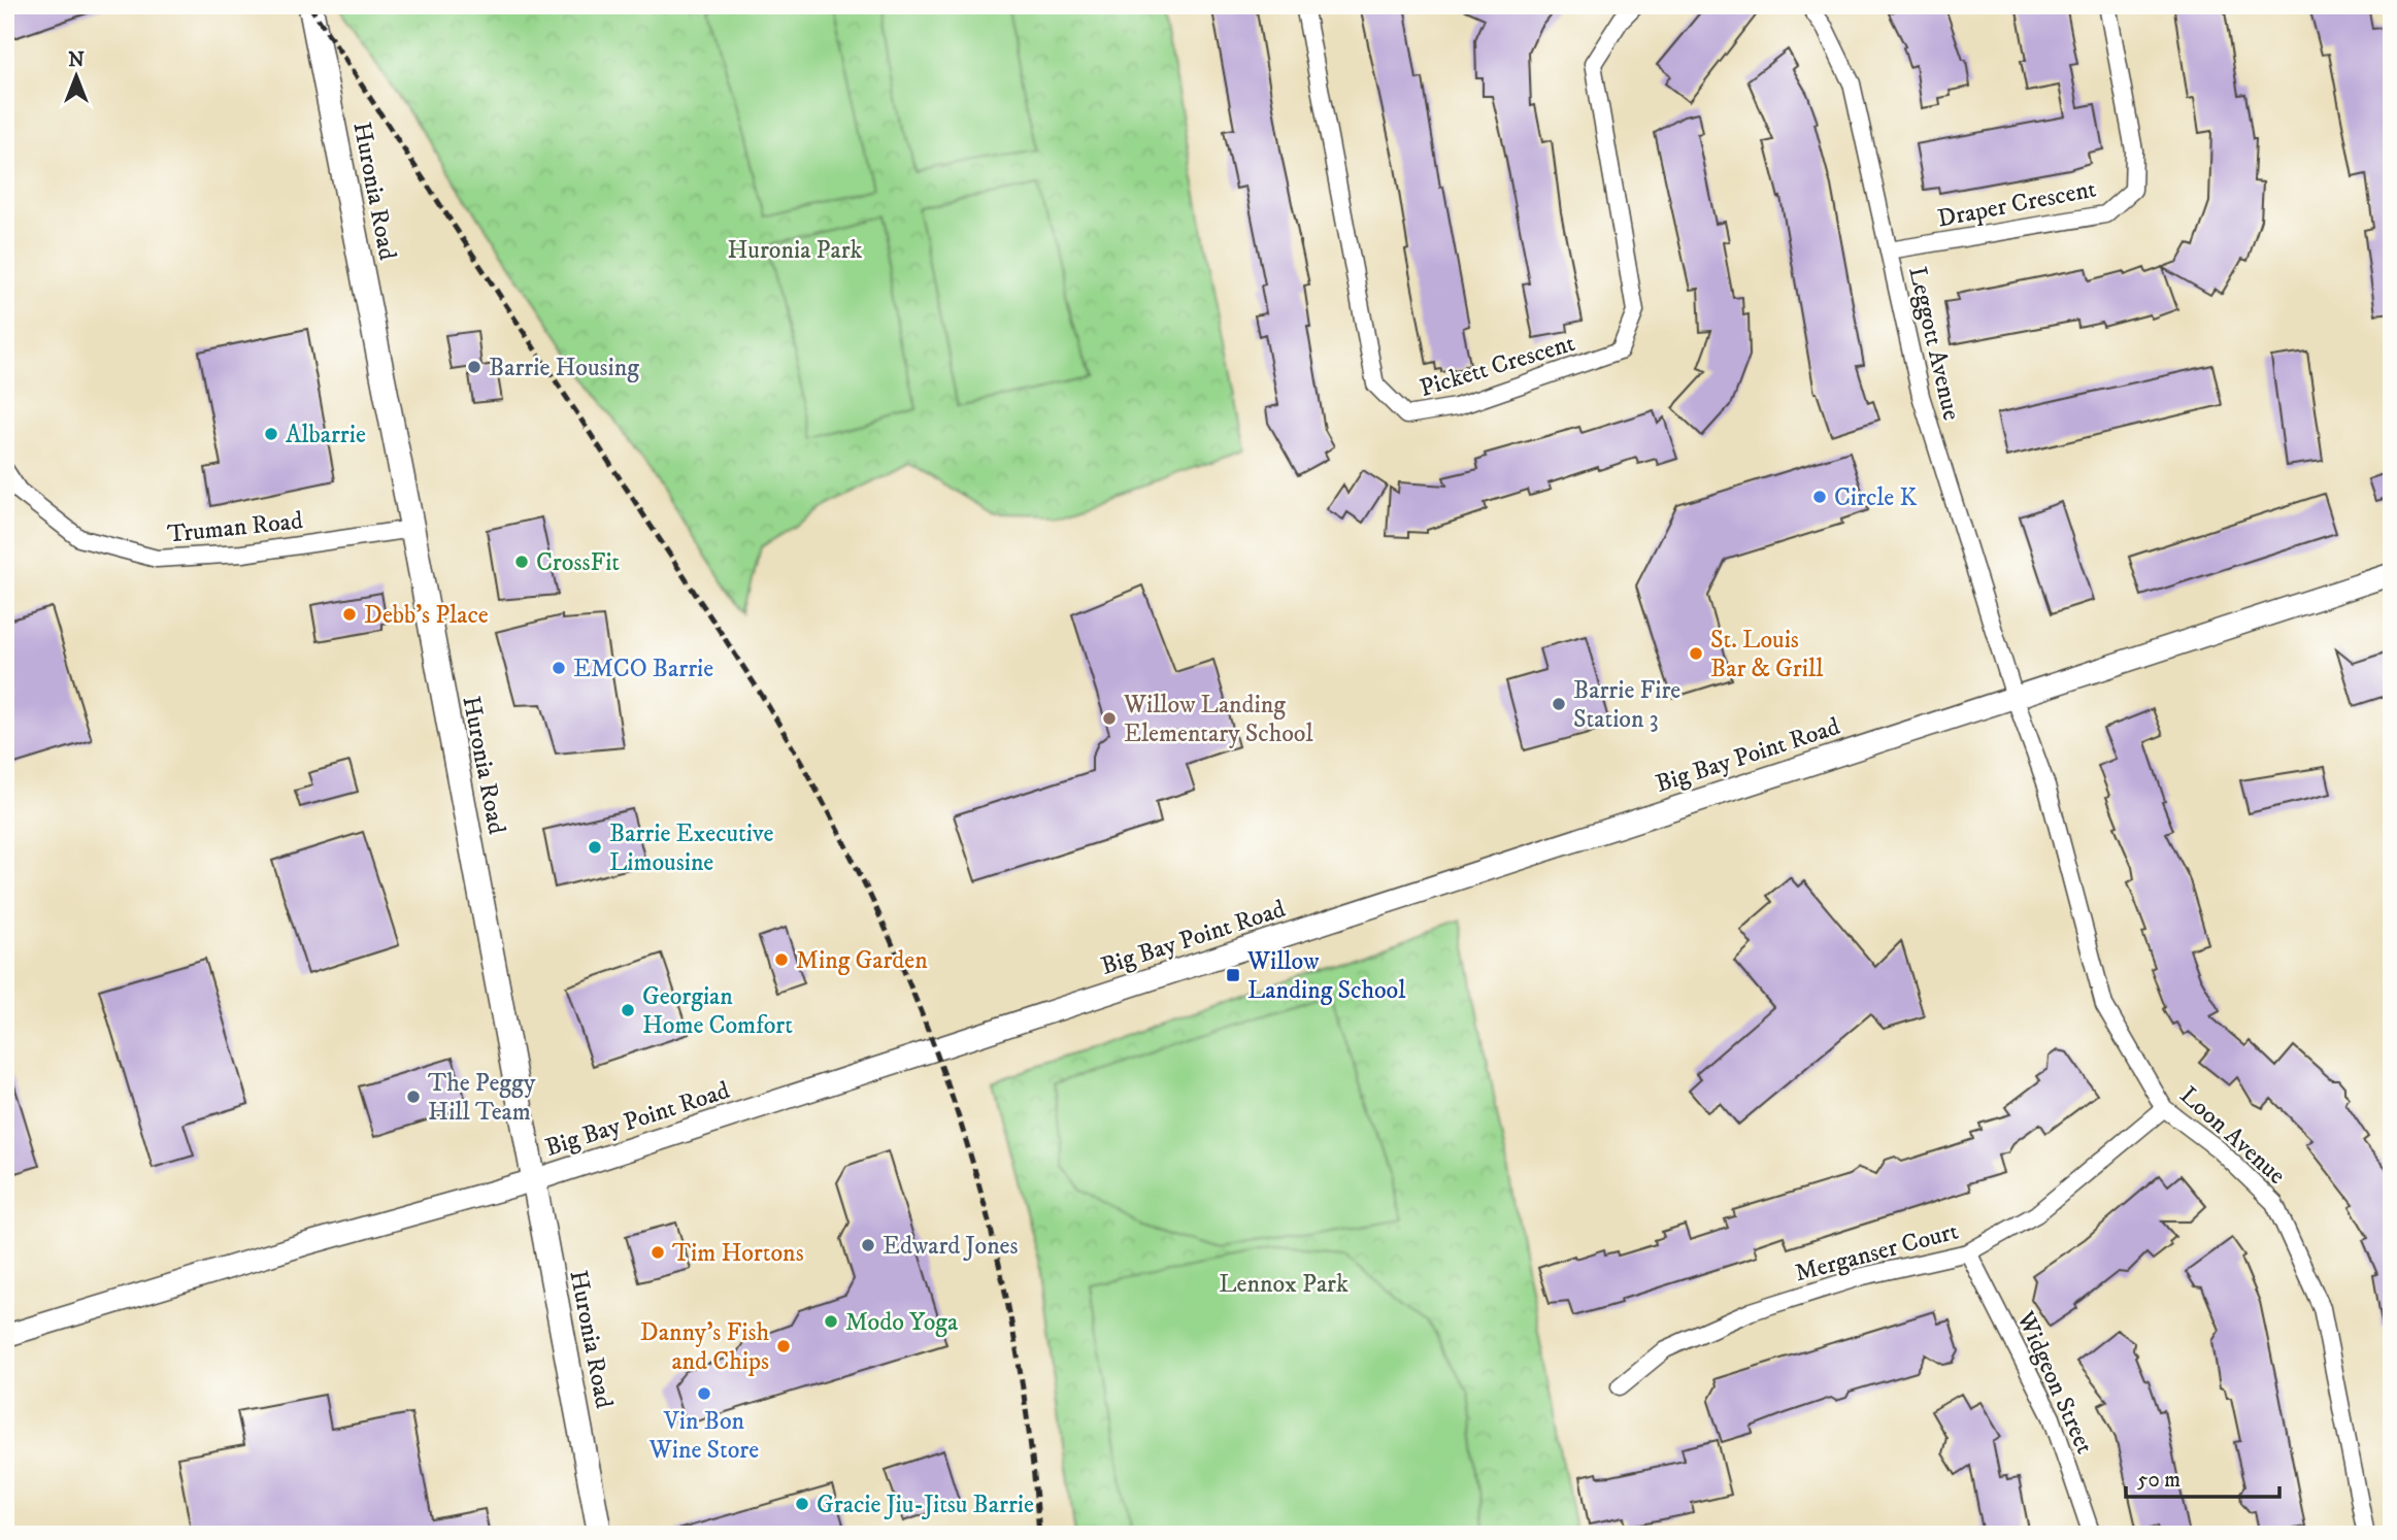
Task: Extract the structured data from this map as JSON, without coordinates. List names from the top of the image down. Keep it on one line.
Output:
{"streets":{"main road":["Huronia Road"],"street":["Draper Crescent","Leggott Avenue","Pickett Crescent","Truman Road","Big Bay Point Road","Loon Avenue","Merganser Court","Widgeon Street"]},"crossings":[["Huronia Road","Truman Road"],["Huronia Road","Big Bay Point Road"],["Draper Crescent","Leggott Avenue"],["Leggott Avenue","Big Bay Point Road"],["Leggott Avenue","Loon Avenue"],["Big Bay Point Road","Loon Avenue"],["Loon Avenue","Merganser Court"],["Merganser Court","Widgeon Street"]],"parks":["Huronia Park","Lennox Park"],"places":{"other":["Barrie Housing","Albarrie","Circle K","CrossFit","Debb's Place","St. Louis Bar & Grill","EMCO Barrie","Barrie Fire Station 3","Willow Landing Elementary School","Barrie Executive Limousine","Ming Garden","Georgian Home Comfort","The Peggy Hill Team","Edward Jones","Tim Hortons","Modo Yoga","Danny's Fish and Chips","Vin Bon Wine Store","Gracie Jiu-Jitsu Barrie"],"transit":["Willow Landing School"]},"scale_bar":"50 m","north":"top"}
